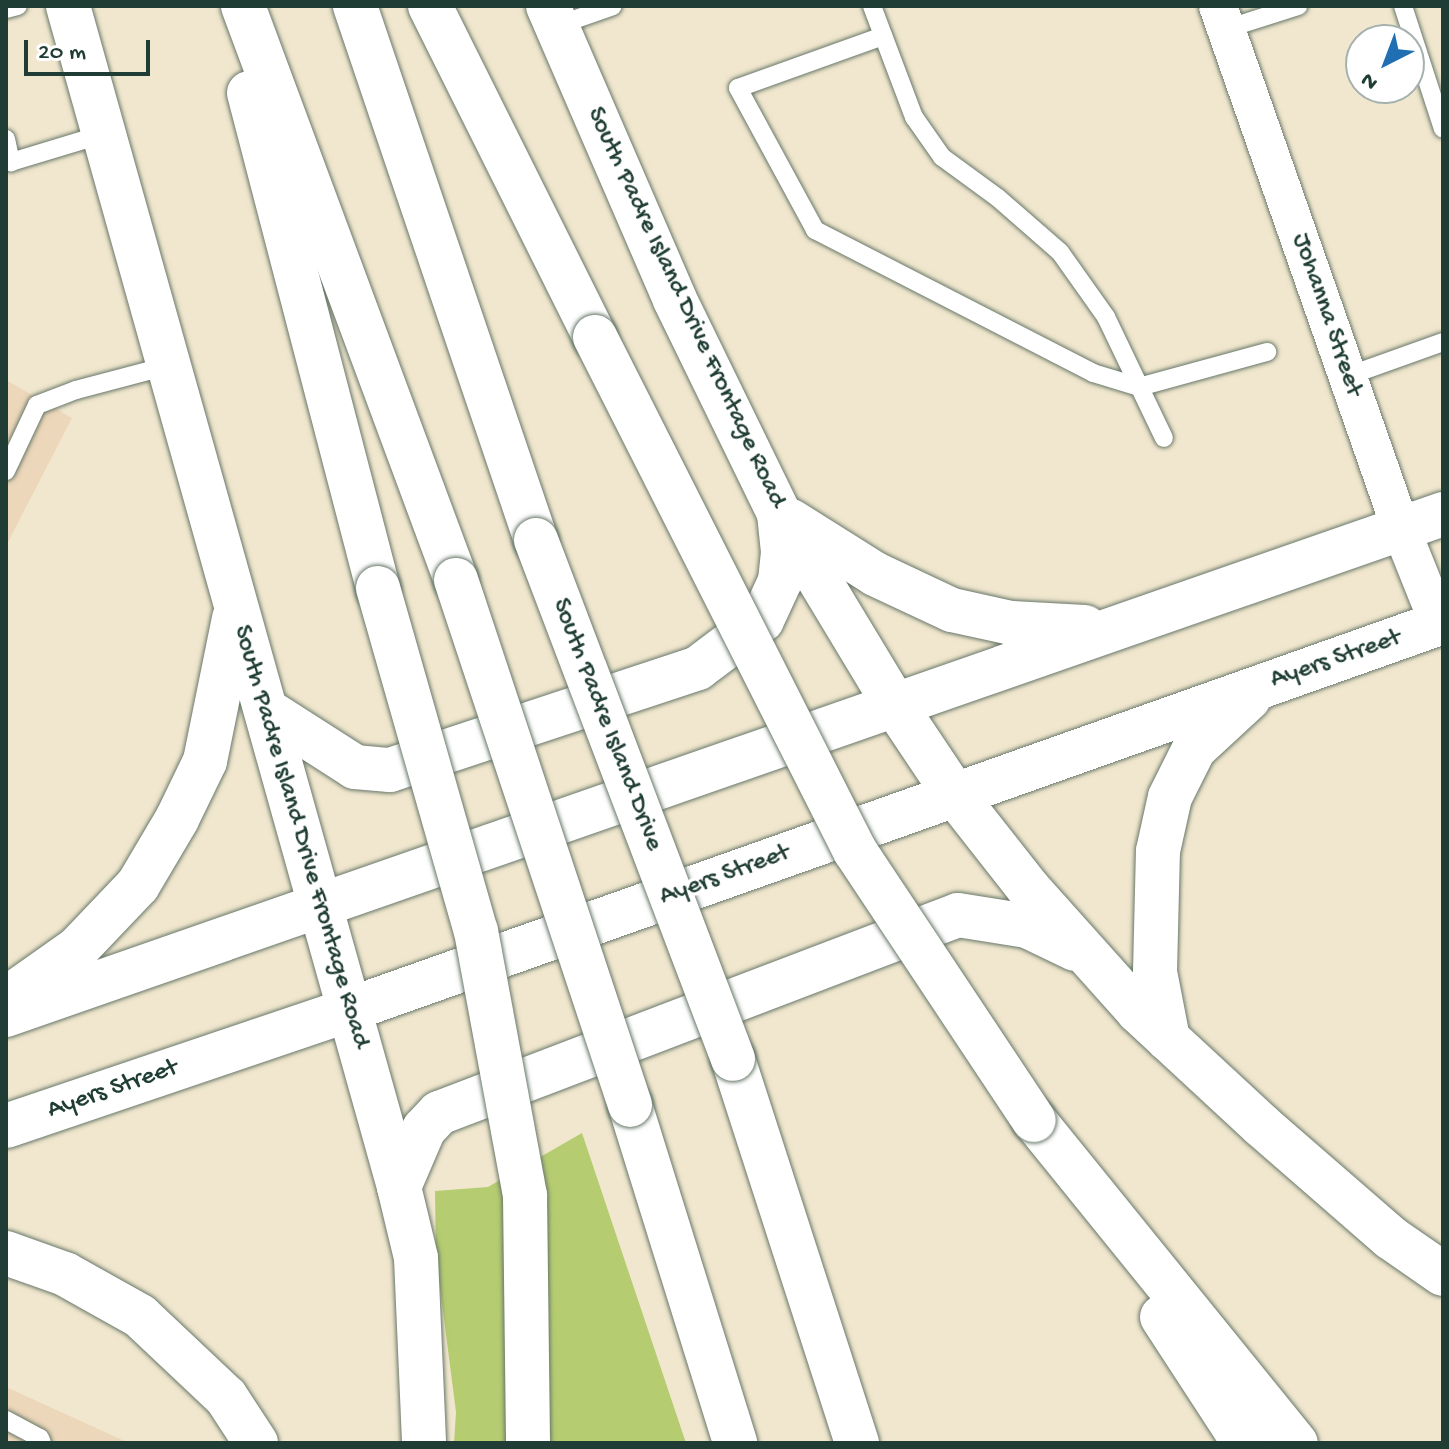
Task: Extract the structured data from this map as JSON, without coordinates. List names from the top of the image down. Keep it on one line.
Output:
{"streets":{"main road":["South Padre Island Drive Frontage Road","Ayers Street","South Padre Island Drive"],"street":["Johanna Street"]},"crossings":[["South Padre Island Drive Frontage Road","Ayers Street"],["Johanna Street","Ayers Street"]],"scale_bar":"20 m","north":"bottom left"}
